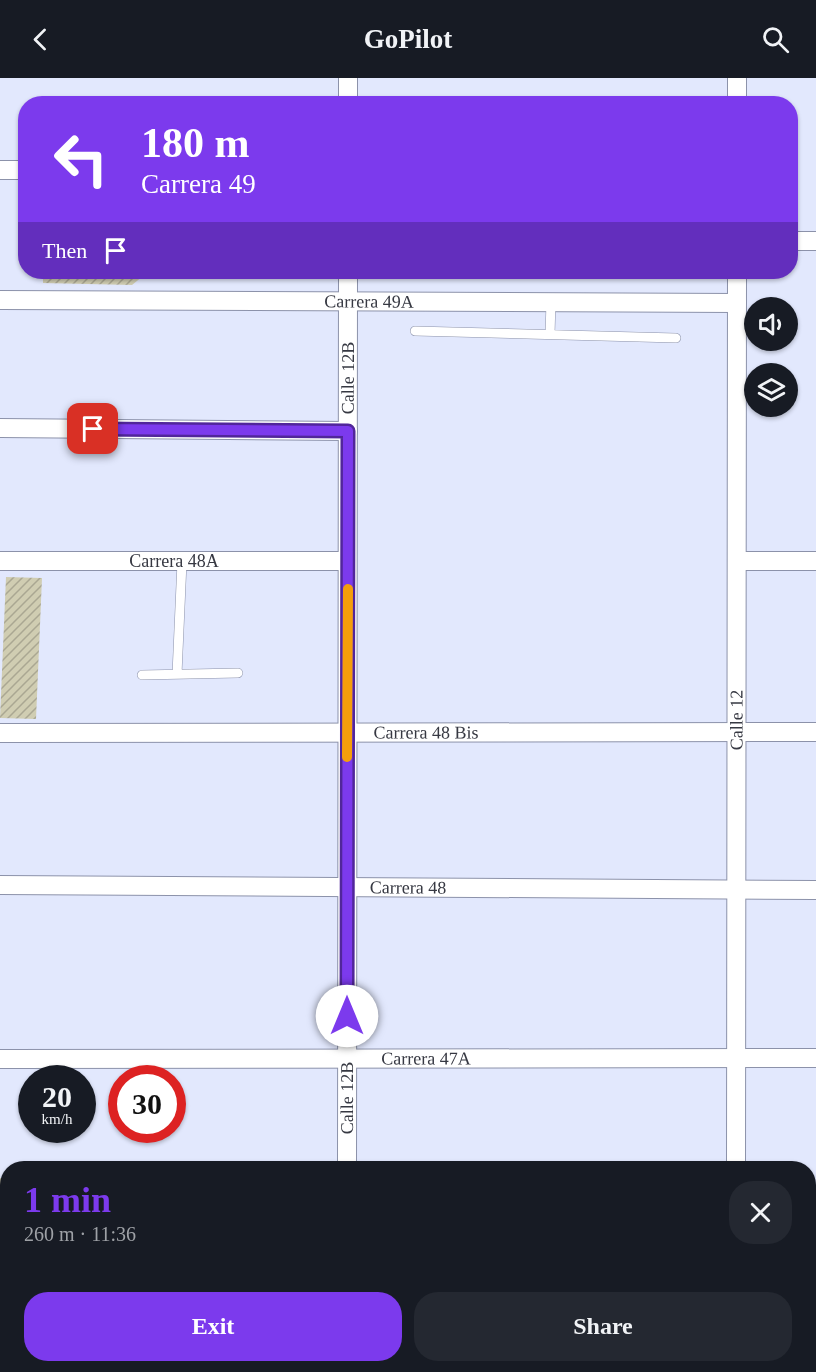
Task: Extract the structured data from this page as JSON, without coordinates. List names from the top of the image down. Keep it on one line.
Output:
{"streets":{"street":["Carrera 49A","Calle 12B","Carrera 48A","Calle 12","Carrera 48 Bis","Carrera 48","Carrera 47A"]},"crossings":[["Carrera 49A","Calle 12B"],["Carrera 49A","Calle 12"],["Calle 12B","Carrera 48A"],["Calle 12B","Carrera 48 Bis"],["Calle 12B","Carrera 48"],["Calle 12B","Carrera 47A"],["Calle 12","Carrera 48 Bis"],["Calle 12","Carrera 48"],["Calle 12","Carrera 47A"]],"page":{"header":"GoPilot","turn":["180 m","Carrera 49"],"then":"Then","speed":"20 km/h","limit":"30","heading":["1 min","260 m · 11:36"],"buttons":["Exit","Share"]}}
